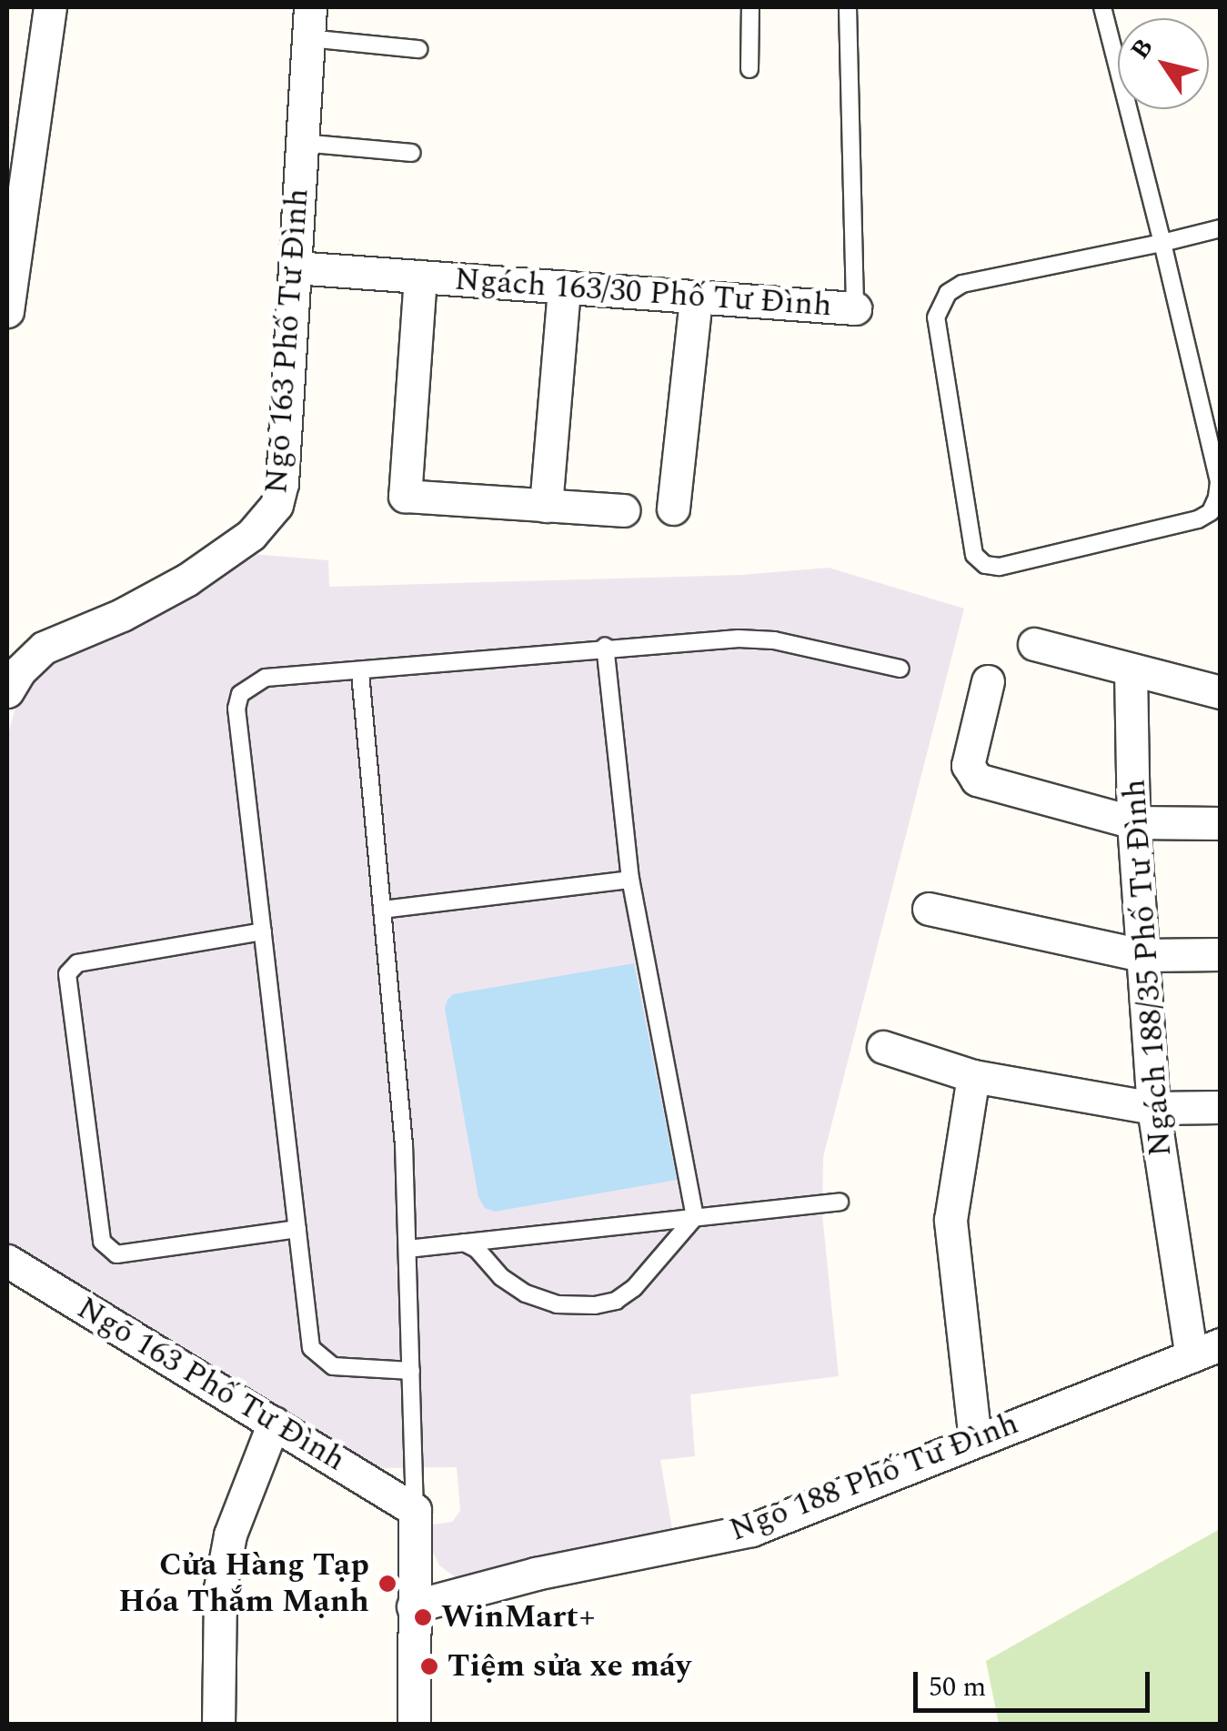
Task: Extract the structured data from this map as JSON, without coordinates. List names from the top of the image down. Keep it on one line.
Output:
{"streets":{"street":["Ngách 163/30 Phố Tư Đình","Ngõ 163 Phố Tư Đình","Ngách 188/35 Phố Tư Đình","Ngõ 188 Phố Tư Đình"]},"crossings":[["Ngách 163/30 Phố Tư Đình","Ngõ 163 Phố Tư Đình"],["Ngách 188/35 Phố Tư Đình","Ngõ 188 Phố Tư Đình"]],"places":["Cửa Hàng Tạp Hóa Thắm Mạnh","WinMart+","Tiệm sửa xe máy"],"scale_bar":"50 m","north":"top left"}
